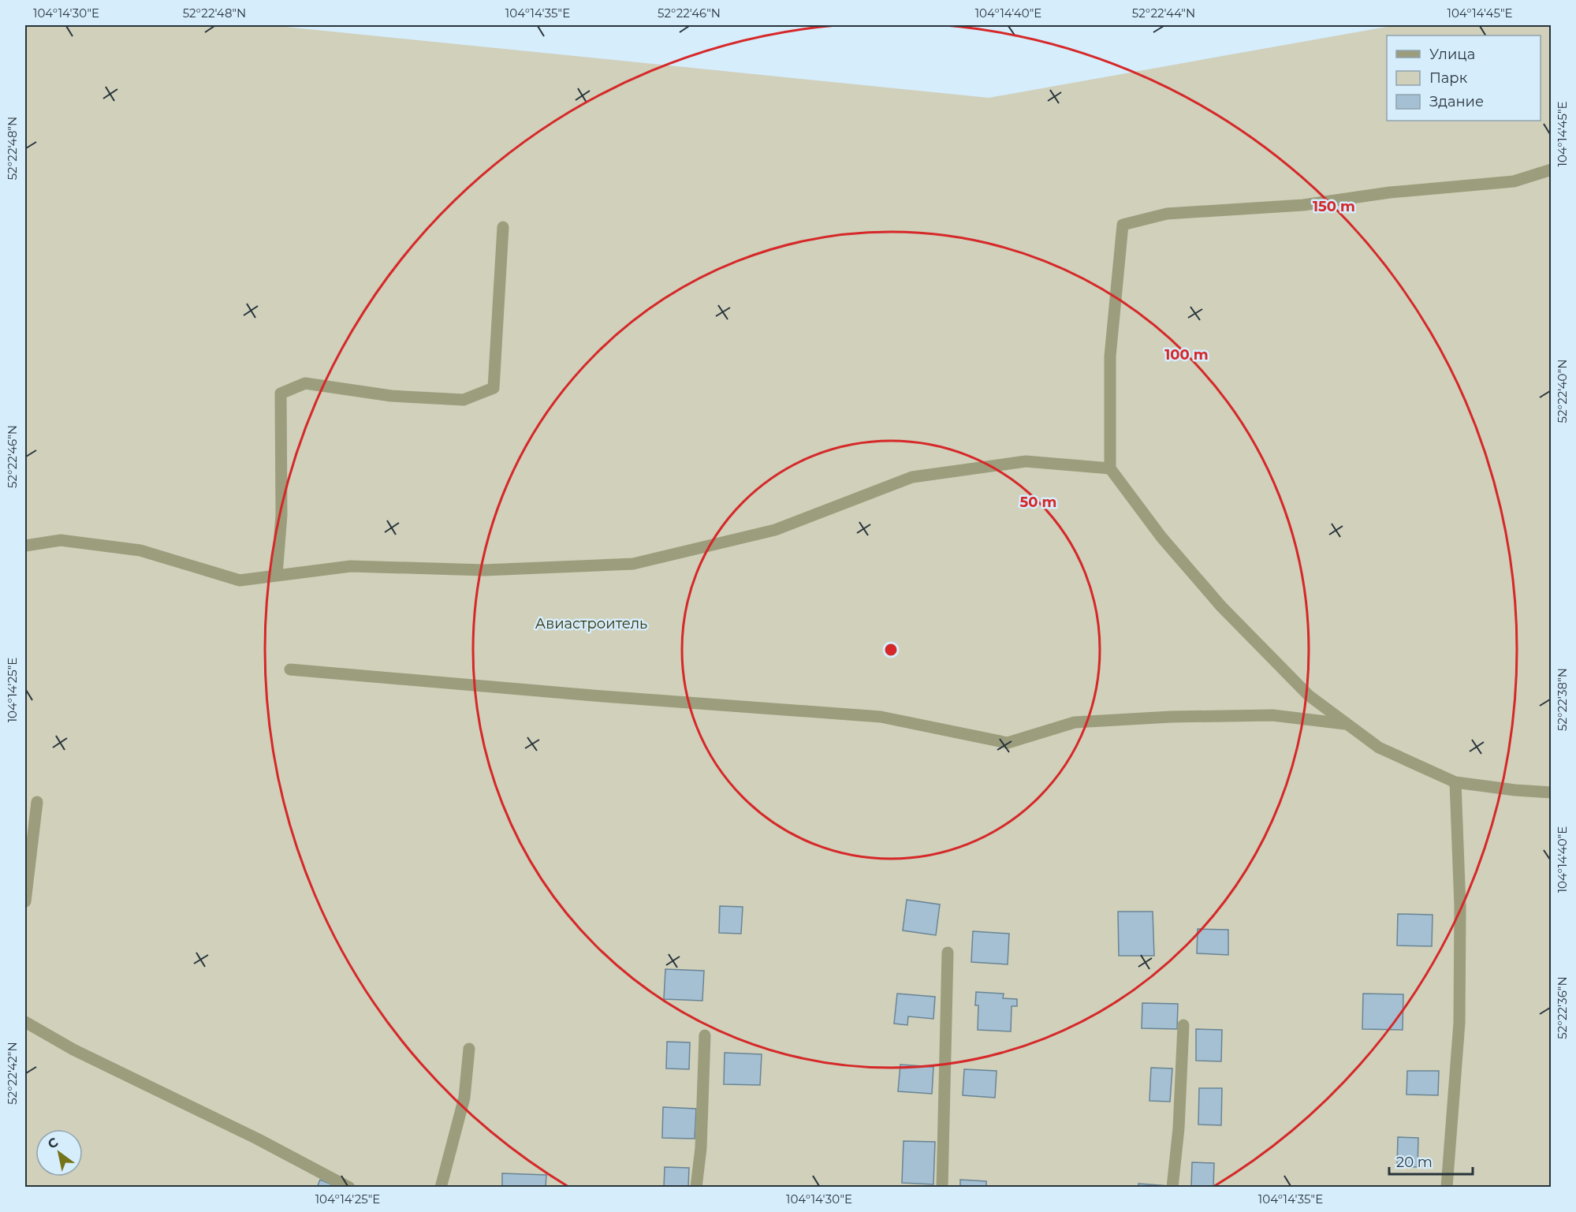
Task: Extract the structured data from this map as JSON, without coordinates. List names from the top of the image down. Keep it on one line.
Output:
{"parks":["Авиастроитель"],"legend":["Улица","Парк","Здание"],"scale_bar":"20 m","north":"top left","coordinates":["104°14'30\"E","52°22'48\"N","104°14'35\"E","52°22'46\"N","104°14'40\"E","52°22'44\"N","104°14'45\"E","52°22'40\"N","104°14'25\"E","52°22'38\"N","52°22'36\"N","52°22'42\"N"],"rings":["150 m","100 m","50 m"]}
